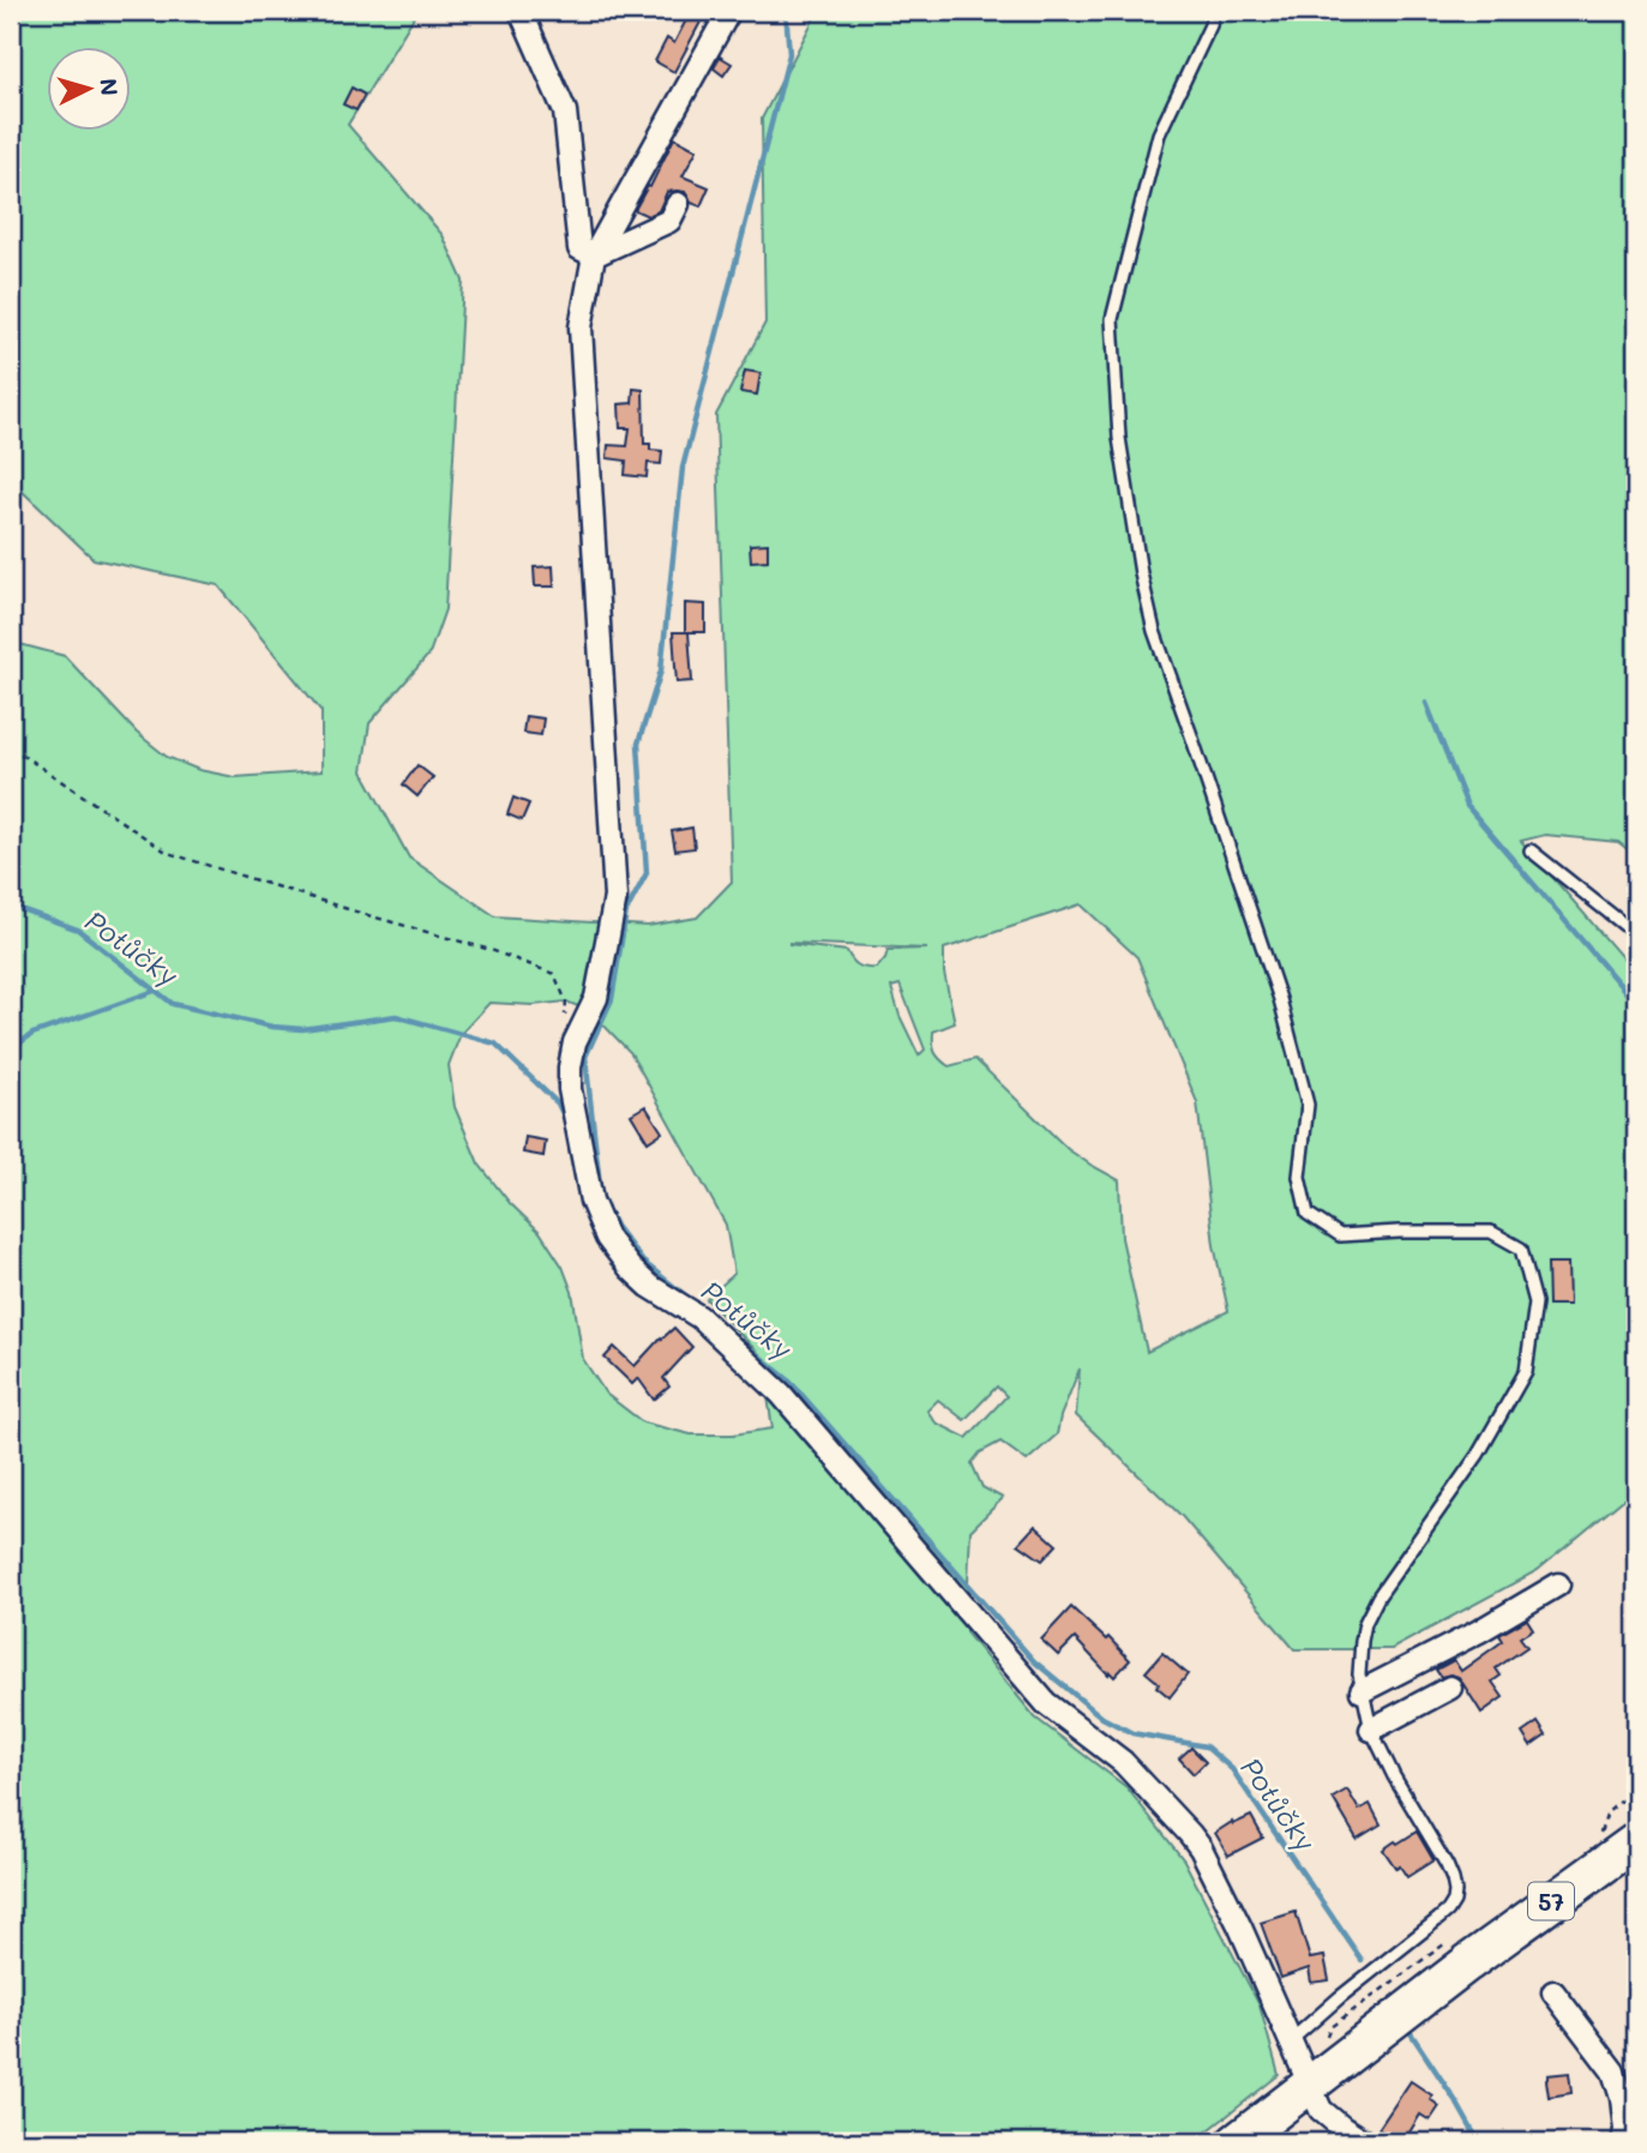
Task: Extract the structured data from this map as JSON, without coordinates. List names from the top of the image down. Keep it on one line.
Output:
{"streets":{"main road":["57"]},"water":["Potůčky"],"north":"right"}
